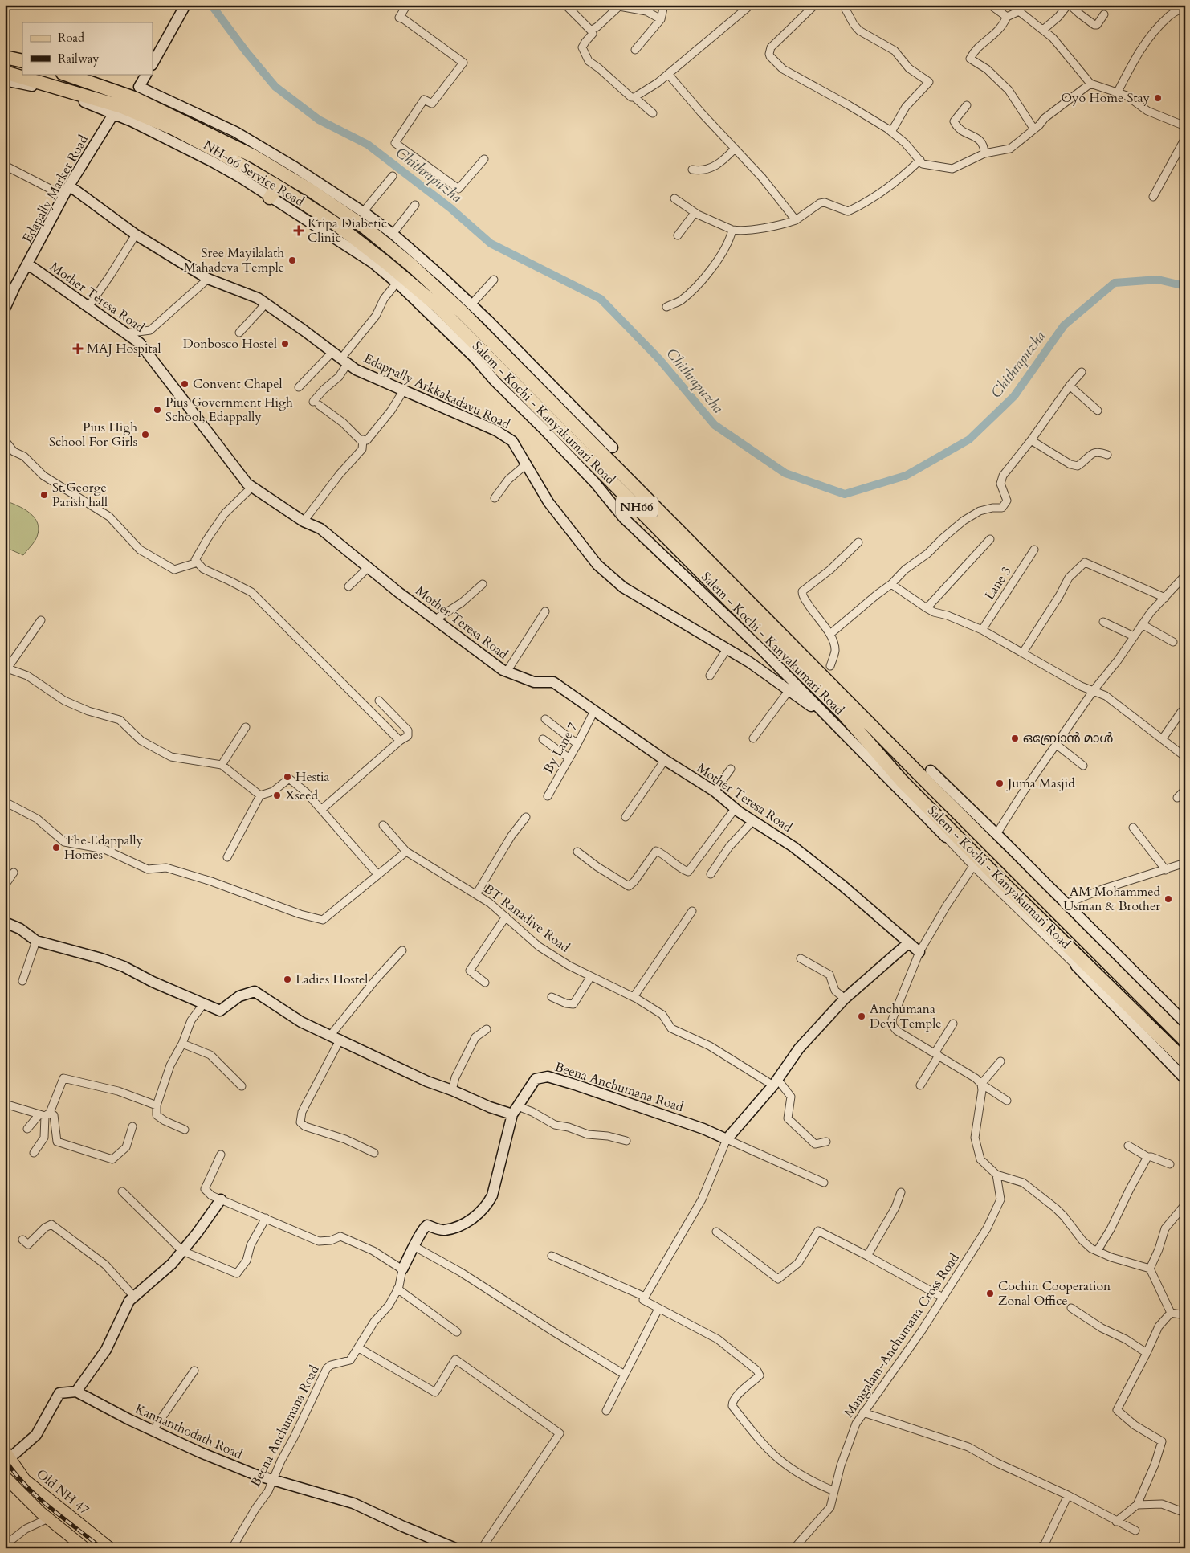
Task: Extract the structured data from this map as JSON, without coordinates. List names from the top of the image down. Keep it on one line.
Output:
{"streets":{"highway":["Salem - Kochi - Kanyakumari Road","NH66"],"main road":["Old NH 47"],"street":["NH-66 Service Road","Edapally Market Road","Mother Teresa Road","Edappally Arkkakadavu Road","Lane 3","By Lane 7","BT Ranadive Road","Beena Anchumana Road","Mangalam-Anchumana Cross Road","Kannanthodath Road"]},"crossings":[["NH-66 Service Road","Edapally Market Road"],["NH-66 Service Road","Edappally Arkkakadavu Road"],["NH-66 Service Road","Salem - Kochi - Kanyakumari Road"],["Edapally Market Road","Mother Teresa Road"],["Edapally Market Road","Edappally Arkkakadavu Road"],["Edapally Market Road","Salem - Kochi - Kanyakumari Road"],["Mother Teresa Road","By Lane 7"],["Beena Anchumana Road","Kannanthodath Road"]],"water":["Chithrapuzha"],"places":{"other":["Oyo Home Stay","Sree Mayilalath Mahadeva Temple","Donbosco Hostel","Convent Chapel","Pius Government High School, Edappally","Pius High School For Girls","St.George Parish hall","ഒബ്രോൻ മാൾ","Hestia","Juma Masjid","Xseed","The Edappally Homes","AM Mohammed Usman & Brother","Ladies Hostel","Anchumana Devi Temple","Cochin Cooperation Zonal Office"],"health":["Kripa Diabetic Clinic","MAJ Hospital"]},"legend":["Road","Railway"]}
